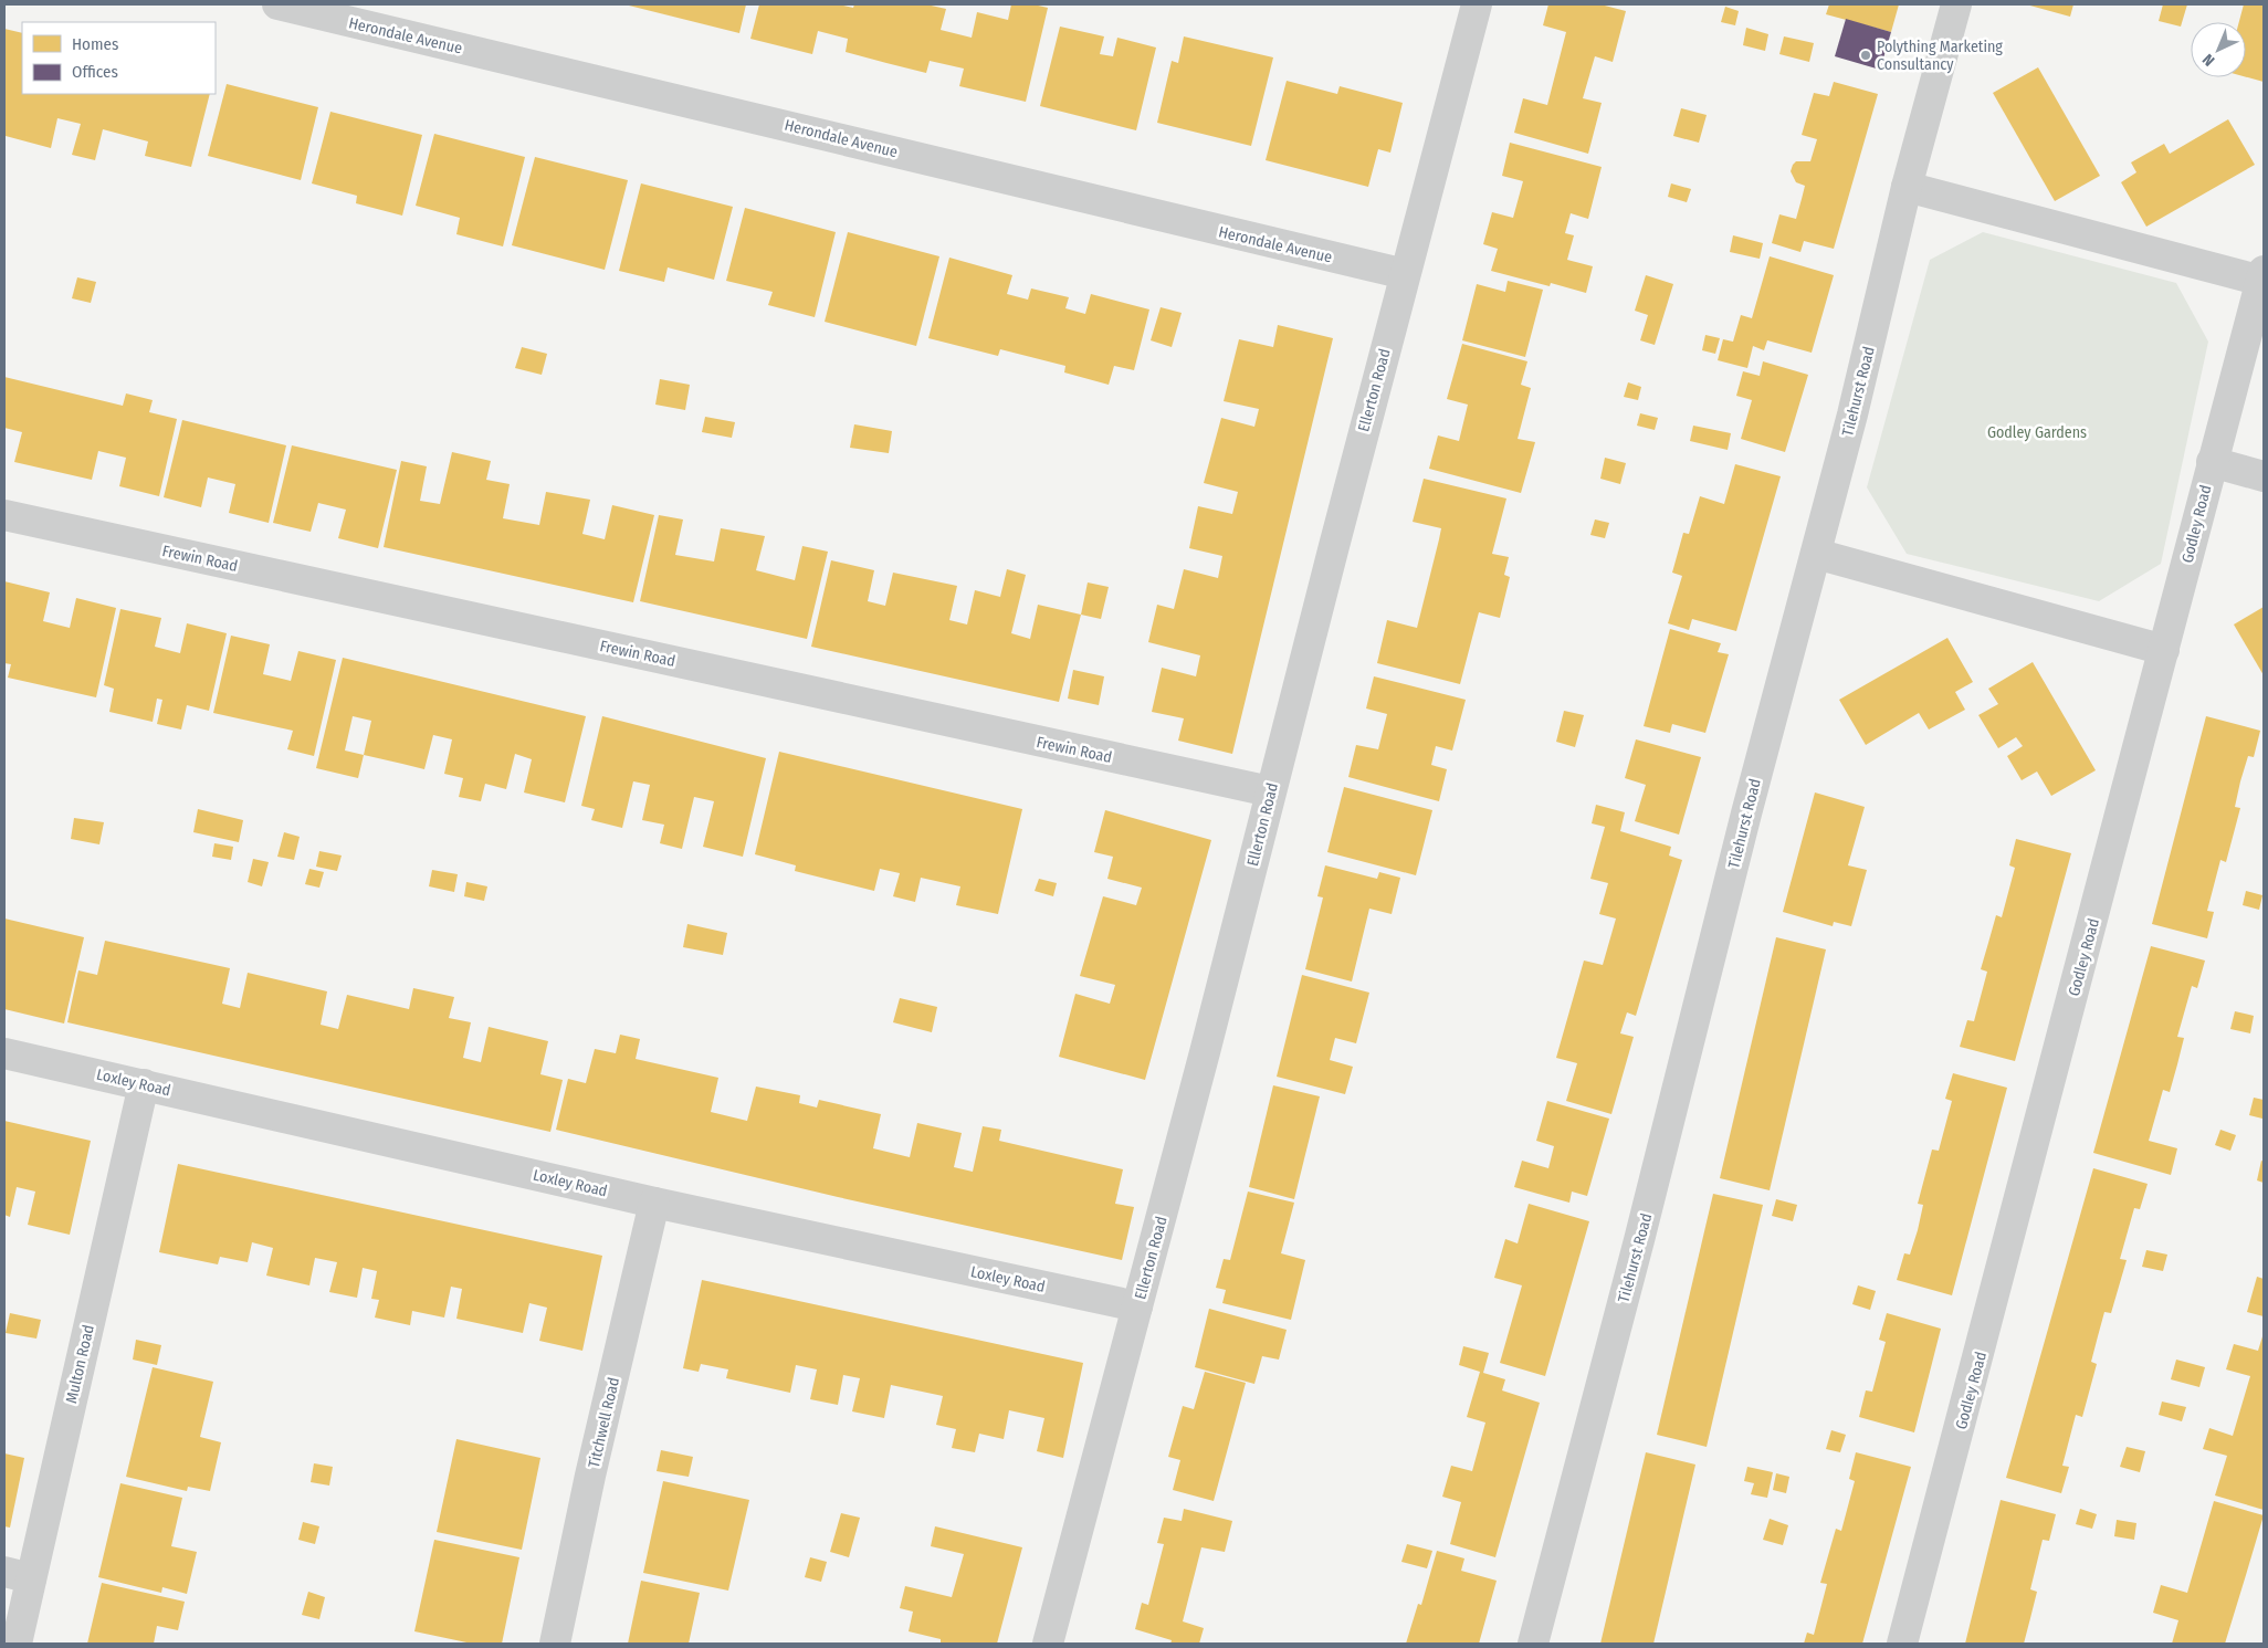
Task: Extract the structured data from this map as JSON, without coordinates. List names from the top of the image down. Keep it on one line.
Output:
{"streets":{"street":["Herondale Avenue","Ellerton Road","Tilehurst Road","Godley Road","Frewin Road","Loxley Road","Multon Road","Titchwell Road"]},"crossings":[["Herondale Avenue","Ellerton Road"],["Ellerton Road","Frewin Road"],["Ellerton Road","Loxley Road"],["Loxley Road","Multon Road"],["Loxley Road","Titchwell Road"]],"parks":["Godley Gardens"],"places":["Polything Marketing Consultancy"],"legend":["Homes","Offices"],"north":"bottom left"}
